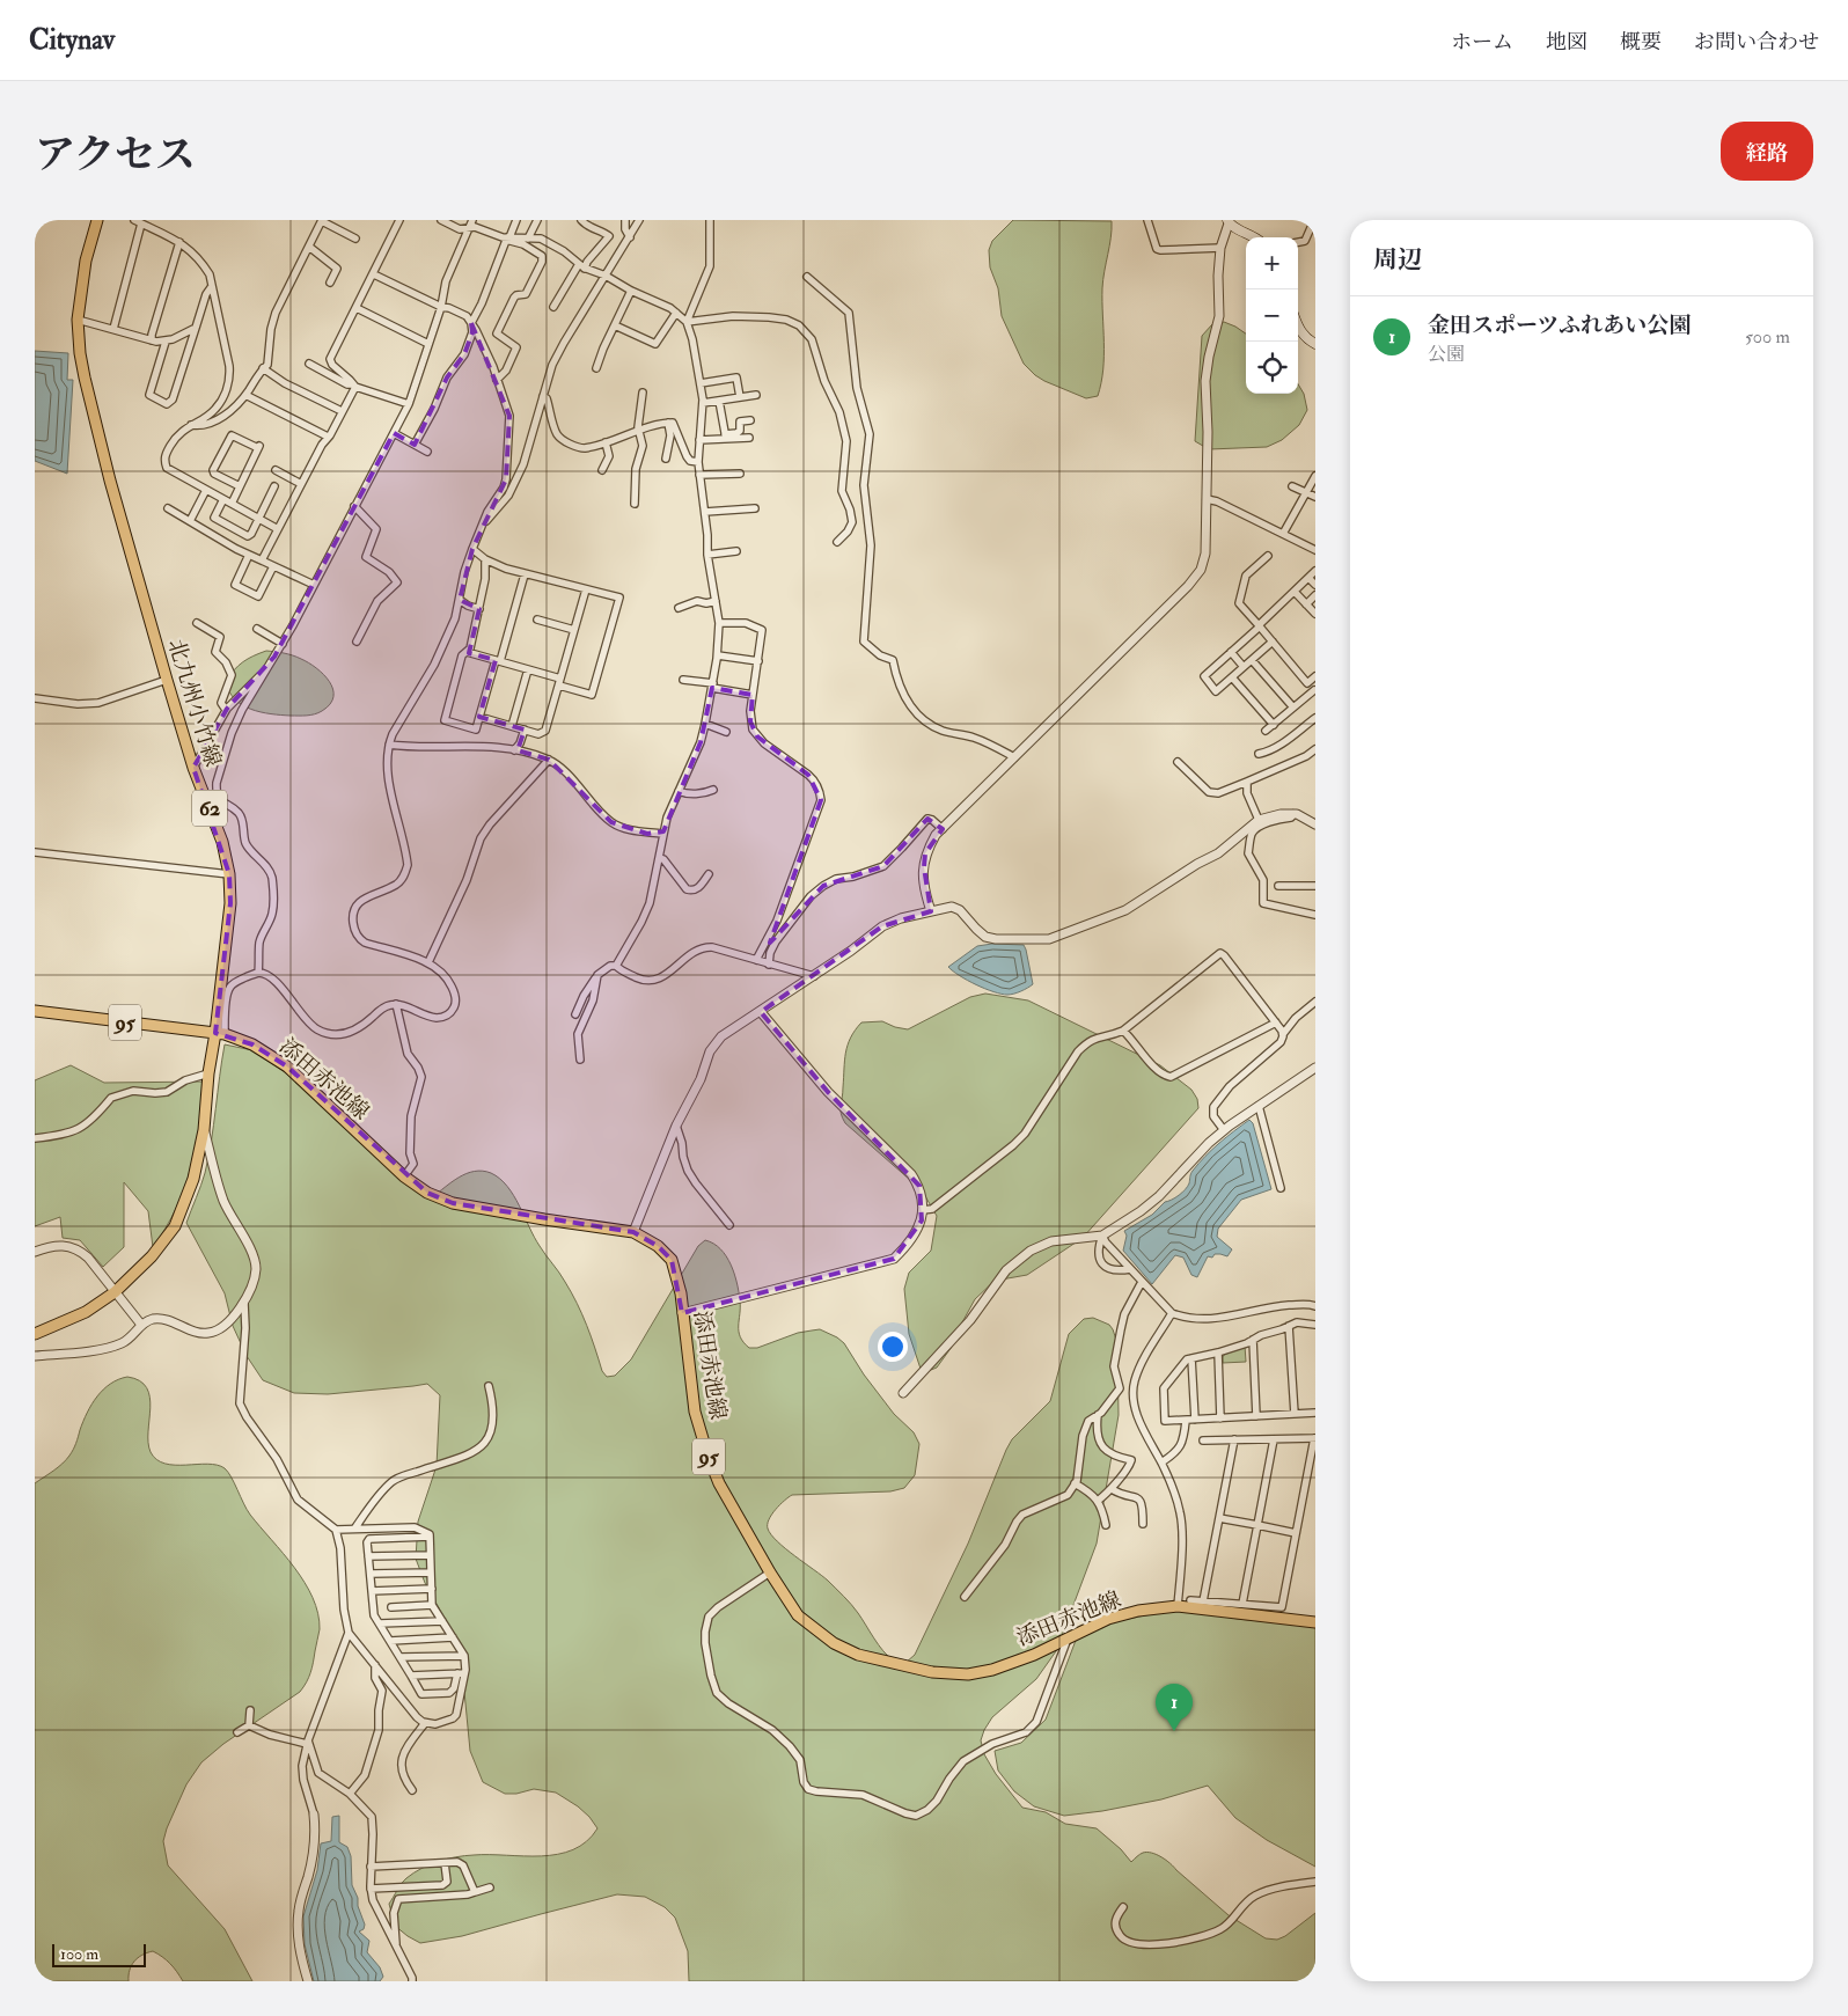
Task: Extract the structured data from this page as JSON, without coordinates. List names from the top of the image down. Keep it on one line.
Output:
{"streets":{"main road":["北九州小竹線","62","95","添田赤池線"]},"crossings":[["北九州小竹線","添田赤池線"]],"scale_bar":"100 m","page":{"header":"Citynav","nav":["ホーム","地図","概要","お問い合わせ"],"title":"アクセス","buttons":"経路","heading":"周辺","map_buttons":["+","−"],"list":[{"mark":"1","name":"金田スポーツふれあい公園","note":"公園","value":"500 m"}],"pins":"1","scale":"100 m"}}
